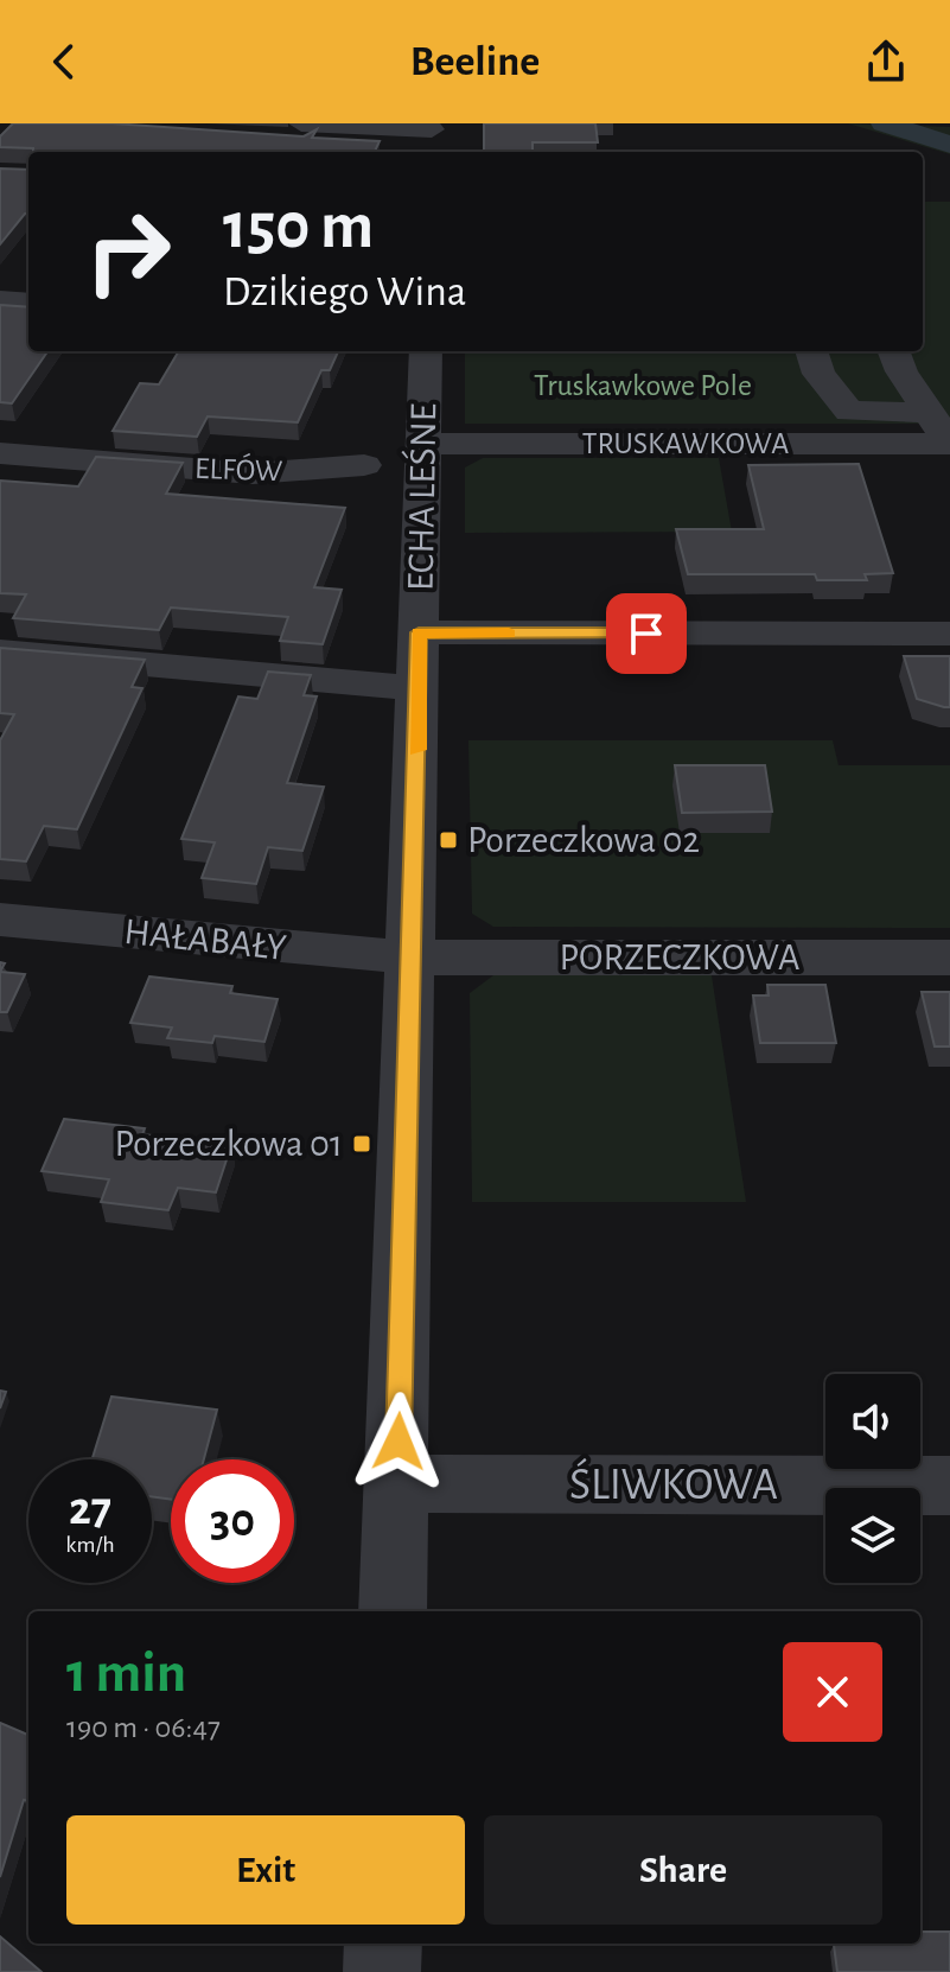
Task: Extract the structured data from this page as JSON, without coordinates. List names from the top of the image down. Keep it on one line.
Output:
{"streets":{"street":["TRUSKAWKOWA","ELFÓW","ECHA LEŚNE","HAŁABAŁY","PORZECZKOWA","ŚLIWKOWA"]},"crossings":[["TRUSKAWKOWA","ECHA LEŚNE"],["ECHA LEŚNE","HAŁABAŁY"],["ECHA LEŚNE","PORZECZKOWA"],["ECHA LEŚNE","ŚLIWKOWA"],["HAŁABAŁY","PORZECZKOWA"]],"parks":["Truskawkowe Pole"],"places":{"transit":["Porzeczkowa 02","Porzeczkowa 01"]},"page":{"header":"Beeline","turn":["150 m","Dzikiego Wina"],"speed":"27 km/h","limit":"30","heading":["1 min","190 m · 06:47"],"buttons":["Exit","Share"]}}
